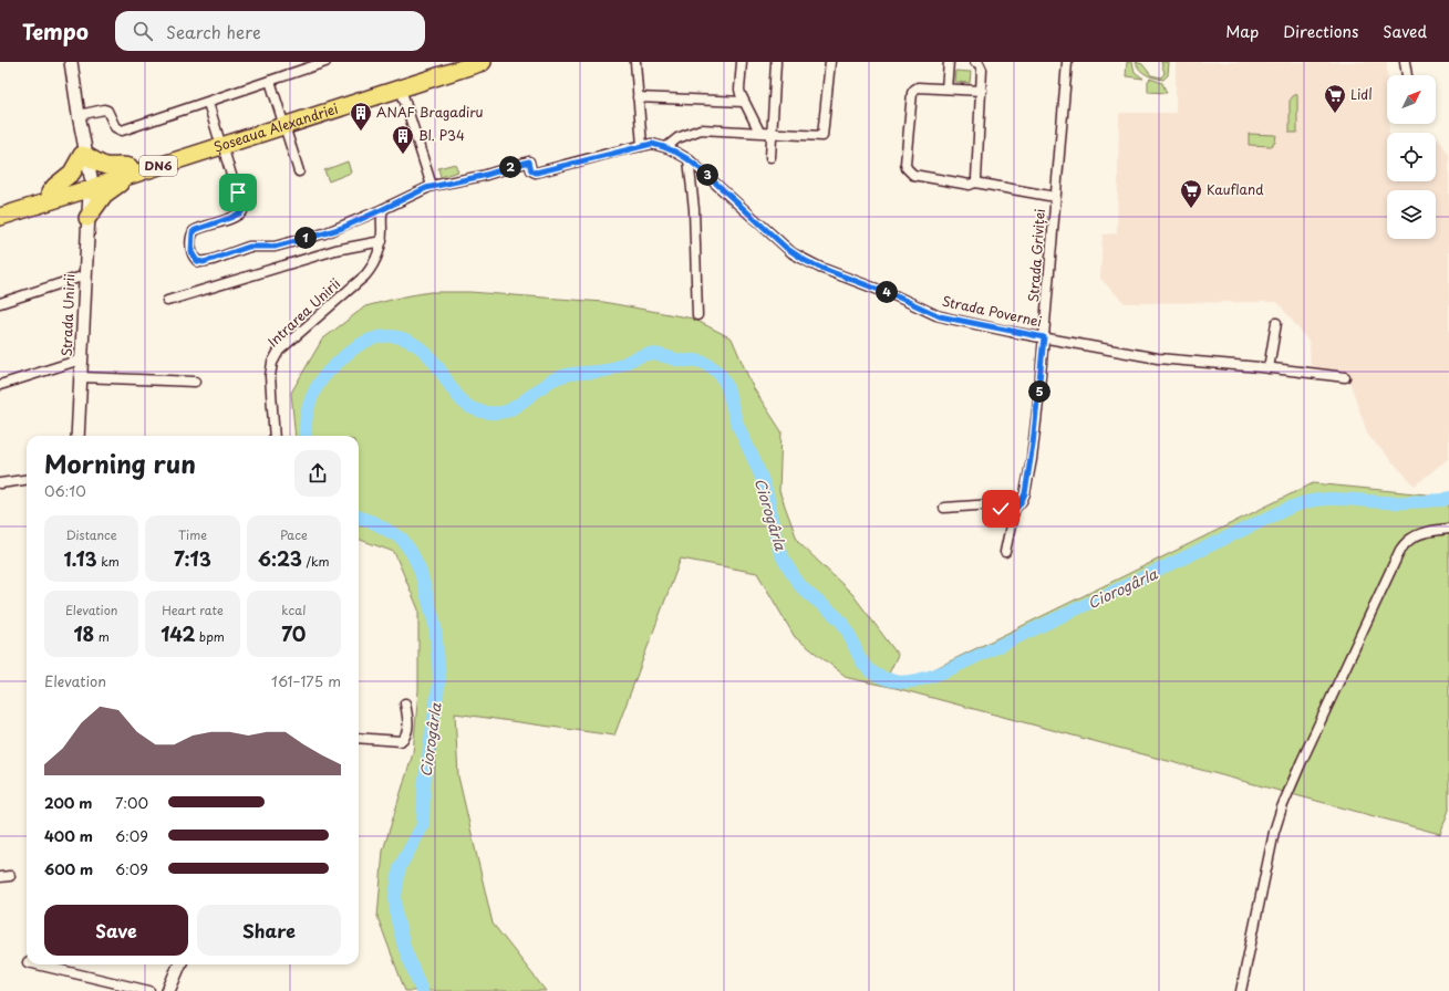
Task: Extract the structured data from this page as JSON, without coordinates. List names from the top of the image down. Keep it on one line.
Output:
{"streets":{"highway":["Șoseaua Alexandriei","DN6"],"main road":["Strada Unirii"],"street":["Strada Griviței","Strada Povernei","Intrarea Unirii"]},"crossings":[["Șoseaua Alexandriei","Strada Unirii"],["Strada Griviței","Strada Povernei"]],"water":["Ciorogârla"],"places":{"supermarket":["Lidl","Kaufland"],"building":["ANAF Bragadiru","Bl. P34"]},"north":"top right","page":{"header":"Tempo","search":"Search here","nav":["Map","Directions","Saved"],"pins":["2","3","1","4","5"],"heading":["Morning run","06:10"],"stats":[["Distance","1.13 km"],["Time","7:13"],["Pace","6:23 /km"],["Elevation","18 m"],["Heart rate","142 bpm"],["kcal","70"]],"chart":["Elevation","161–175 m"],"list":[{"name":"200 m","note":"7:00"},{"name":"400 m","note":"6:09"},{"name":"600 m","note":"6:09"}],"buttons":["Save","Share"]}}
